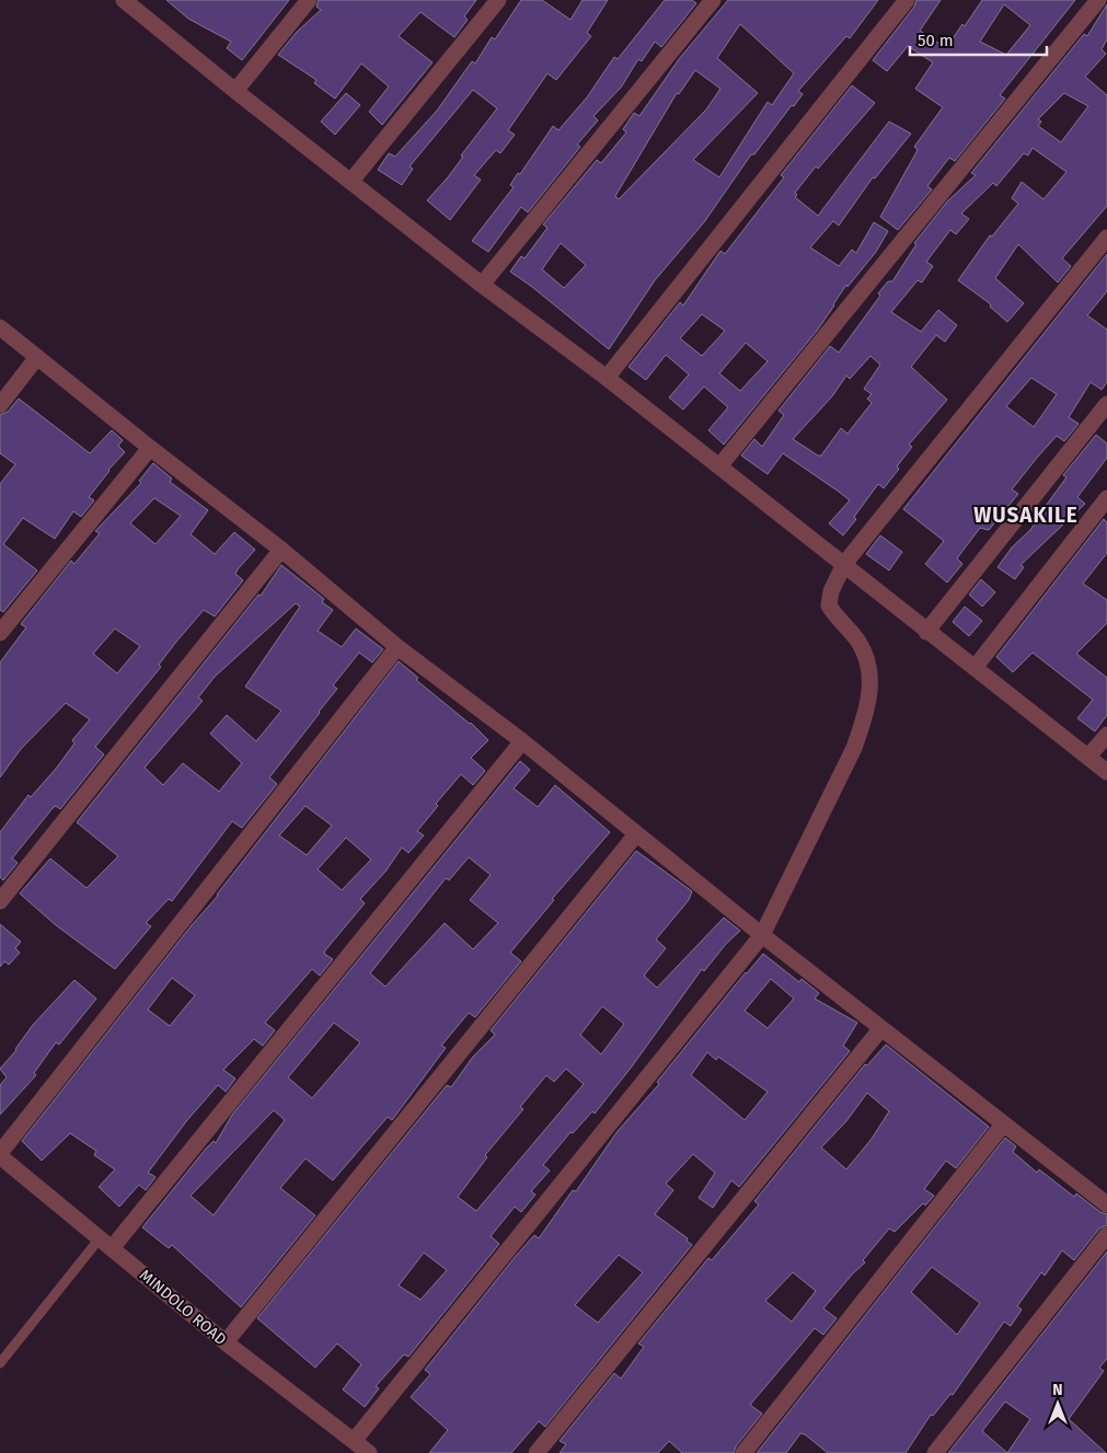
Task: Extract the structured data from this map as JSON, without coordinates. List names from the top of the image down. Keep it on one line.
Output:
{"streets":{"street":["MINDOLO ROAD"]},"districts":["WUSAKILE"],"scale_bar":"50 m","north":"top"}
